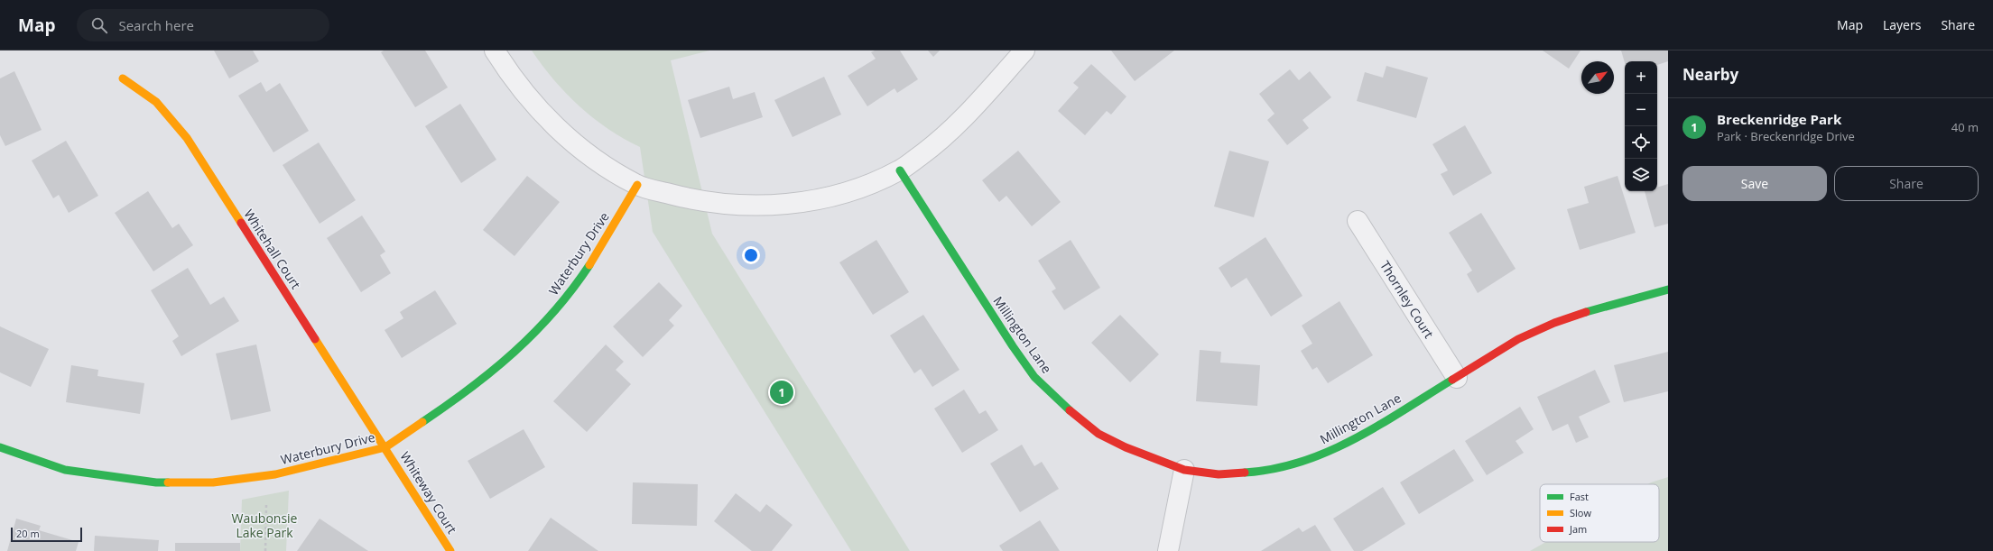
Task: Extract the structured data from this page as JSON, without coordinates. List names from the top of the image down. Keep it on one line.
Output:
{"streets":{"street":["Whitehall Court","Waterbury Drive","Thornley Court","Millington Lane","Whiteway Court"]},"crossings":[["Whitehall Court","Waterbury Drive"],["Whitehall Court","Whiteway Court"],["Waterbury Drive","Whiteway Court"],["Thornley Court","Millington Lane"]],"parks":["Waubonsie Lake Park"],"legend":["Fast","Slow","Jam"],"scale_bar":"20 m","north":"top right","page":{"header":"Map","search":"Search here","nav":["Map","Layers","Share"],"heading":"Nearby","map_buttons":["+","−"],"list":[{"mark":"1","name":"Breckenridge Park","note":"Park · Breckenridge Drive","value":"40 m"}],"buttons":["Save","Share"],"pins":"1","scale":"20 m"}}
